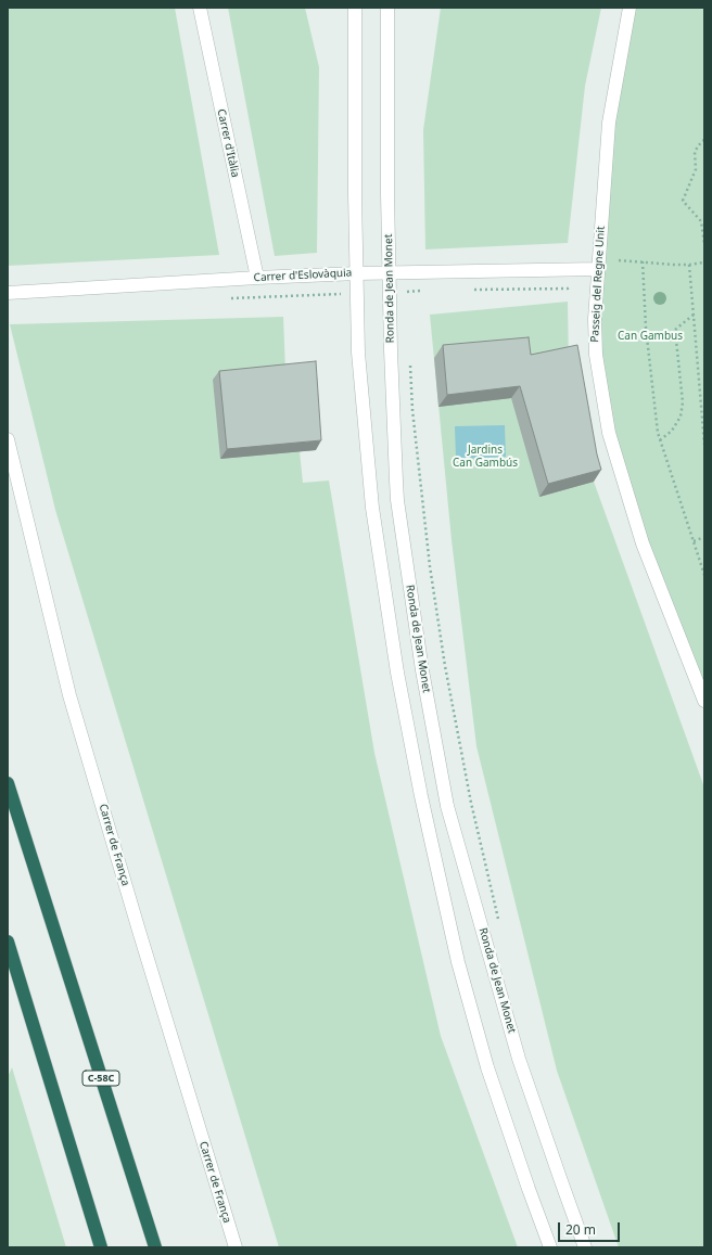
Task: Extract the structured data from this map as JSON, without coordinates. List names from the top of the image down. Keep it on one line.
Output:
{"streets":{"highway":["C-58C"],"street":["Carrer d'Itàlia","Carrer d'Eslovàquia","Passeig del Regne Unit","Ronda de Jean Monet","Carrer de França"]},"crossings":[["Carrer d'Itàlia","Carrer d'Eslovàquia"],["Carrer d'Eslovàquia","Passeig del Regne Unit"],["Carrer d'Eslovàquia","Ronda de Jean Monet"]],"parks":["Can Gambus","Jardins Can Gambús"],"scale_bar":"20 m"}
